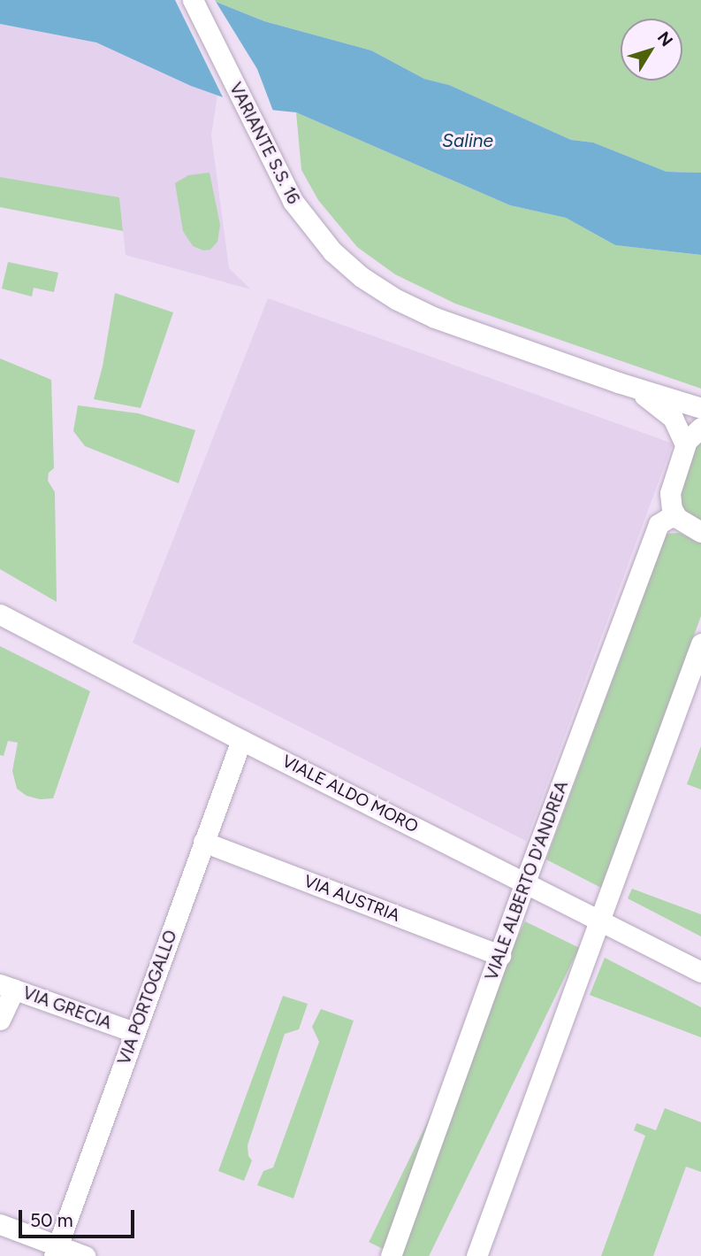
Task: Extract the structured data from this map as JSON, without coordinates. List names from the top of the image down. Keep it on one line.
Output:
{"streets":{"street":["VARIANTE S.S. 16","VIALE ALDO MORO","VIALE ALBERTO D'ANDREA","VIA AUSTRIA","VIA PORTOGALLO","VIA GRECIA"]},"crossings":[["VIALE ALDO MORO","VIALE ALBERTO D'ANDREA"],["VIALE ALDO MORO","VIA PORTOGALLO"],["VIALE ALBERTO D'ANDREA","VIA AUSTRIA"],["VIA AUSTRIA","VIA PORTOGALLO"],["VIA PORTOGALLO","VIA GRECIA"]],"water":["Saline"],"scale_bar":"50 m","north":"top right"}
